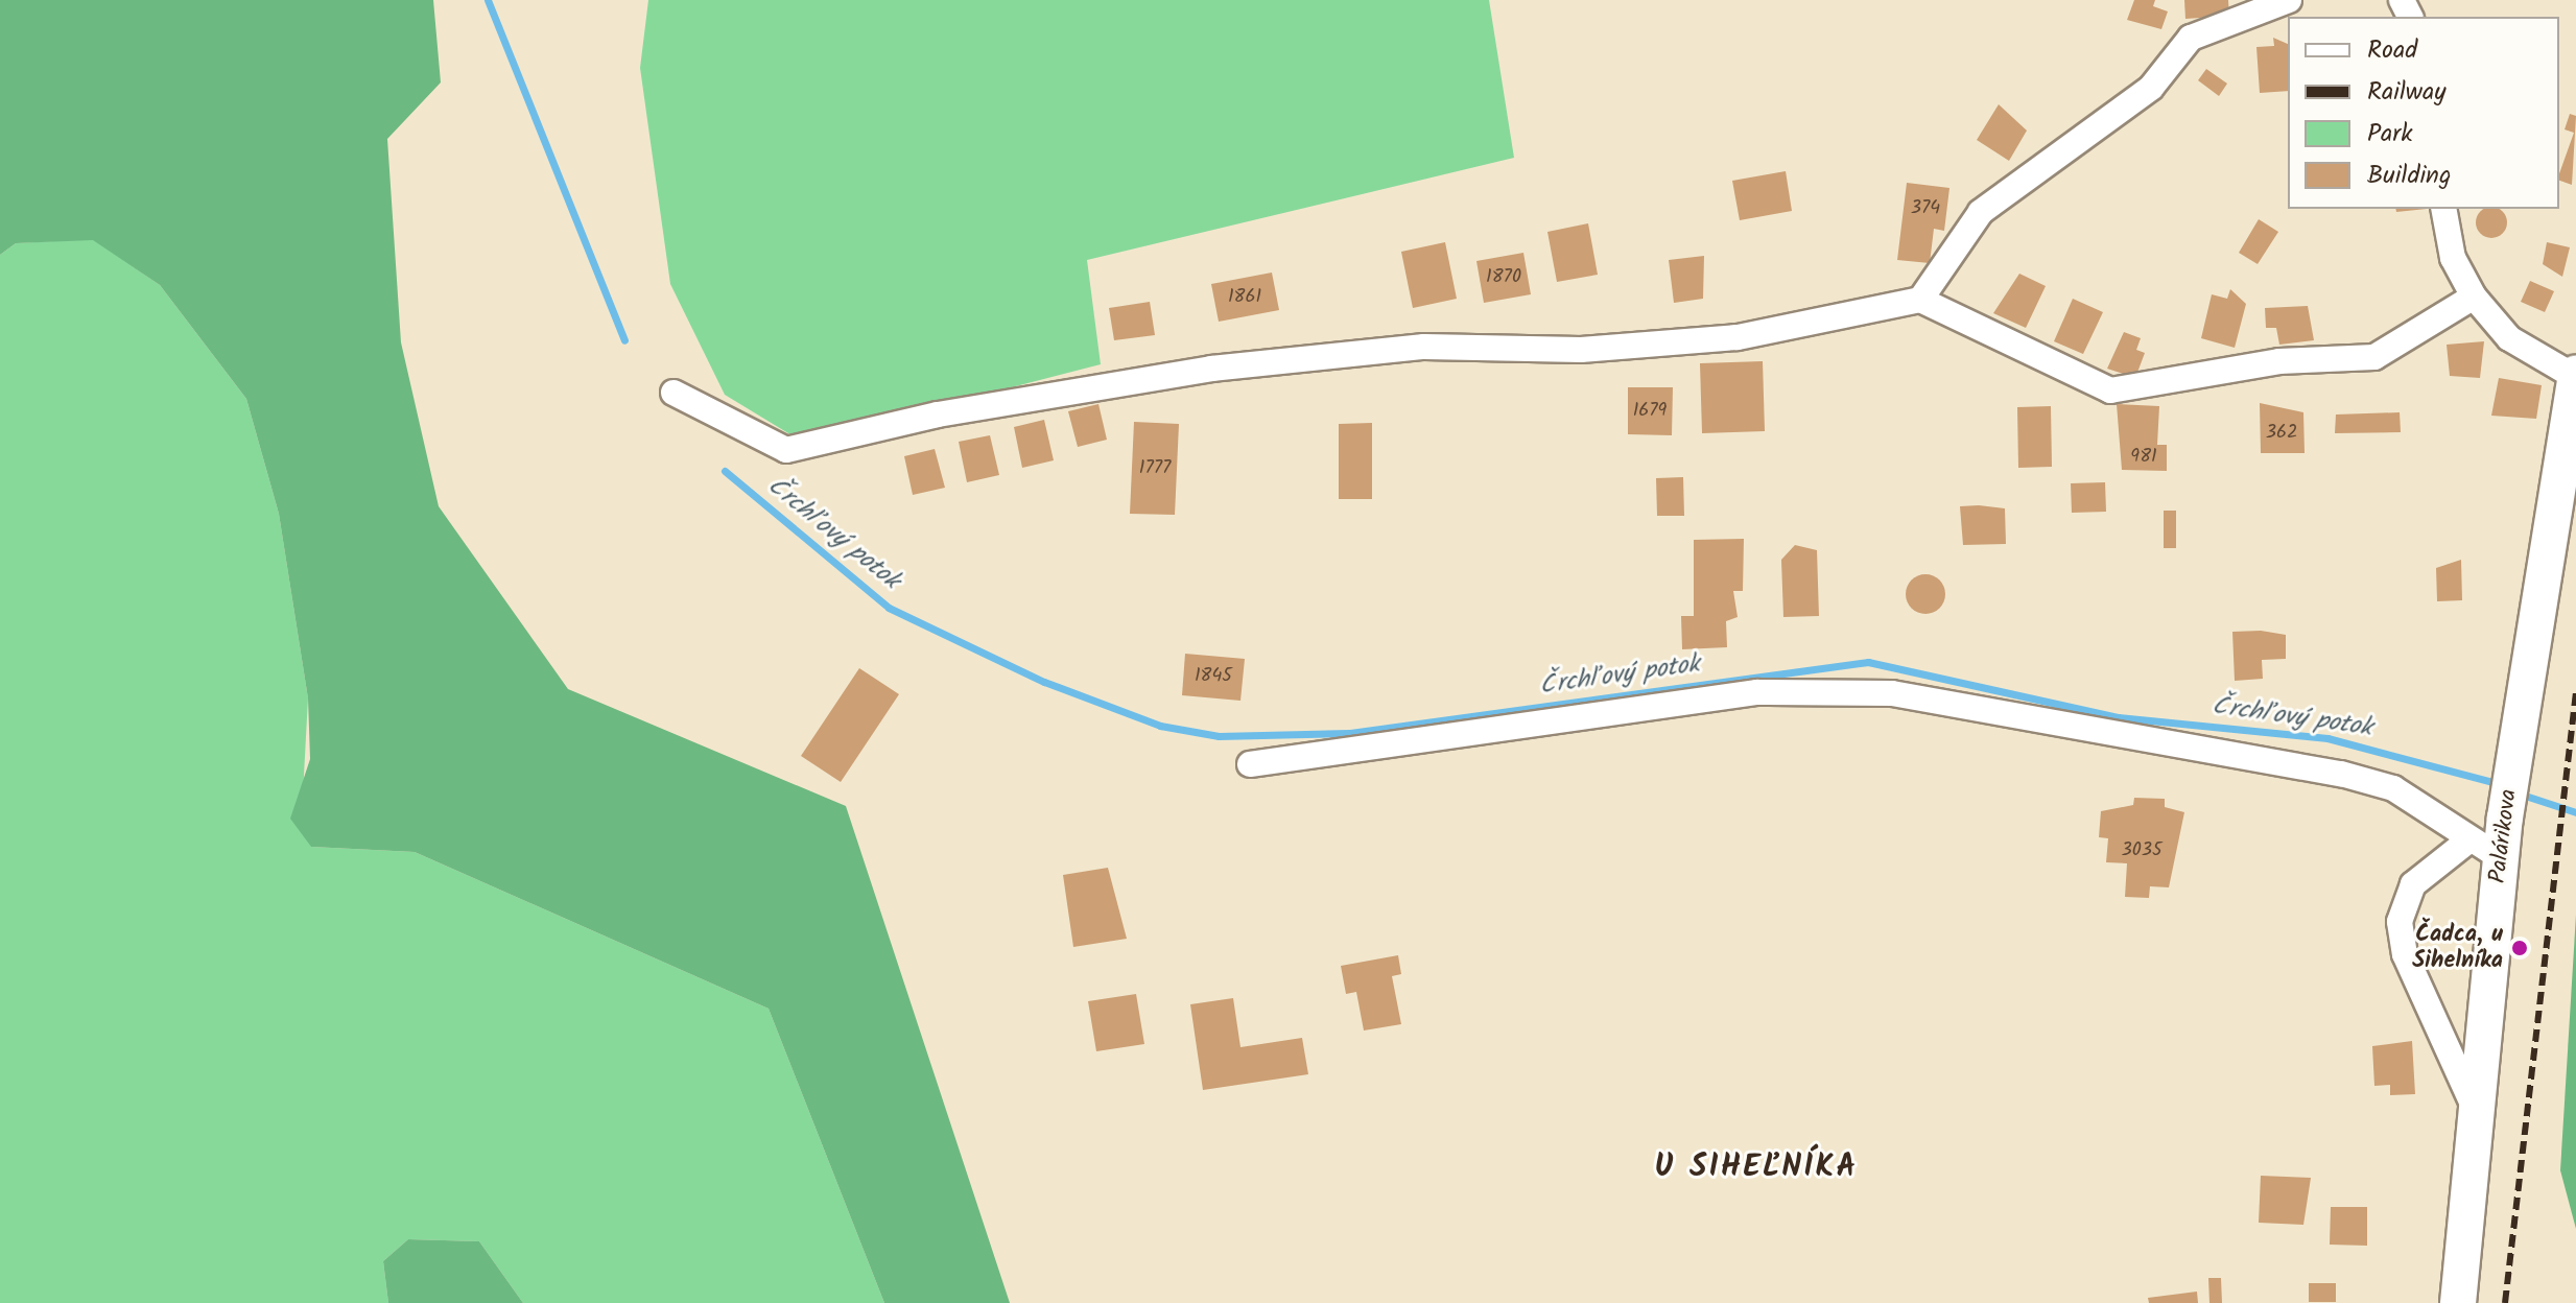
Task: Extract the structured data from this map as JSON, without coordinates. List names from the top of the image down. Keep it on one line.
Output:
{"streets":{"main road":["Palárikova"]},"districts":["U SIHEĽNÍKA"],"water":["Črchľový potok"],"places":["Čadca, u Sihelníka"],"house_numbers":["374","1870","1861","1679","362","981","1777","1845","3035"],"legend":["Road","Railway","Park","Building"]}
